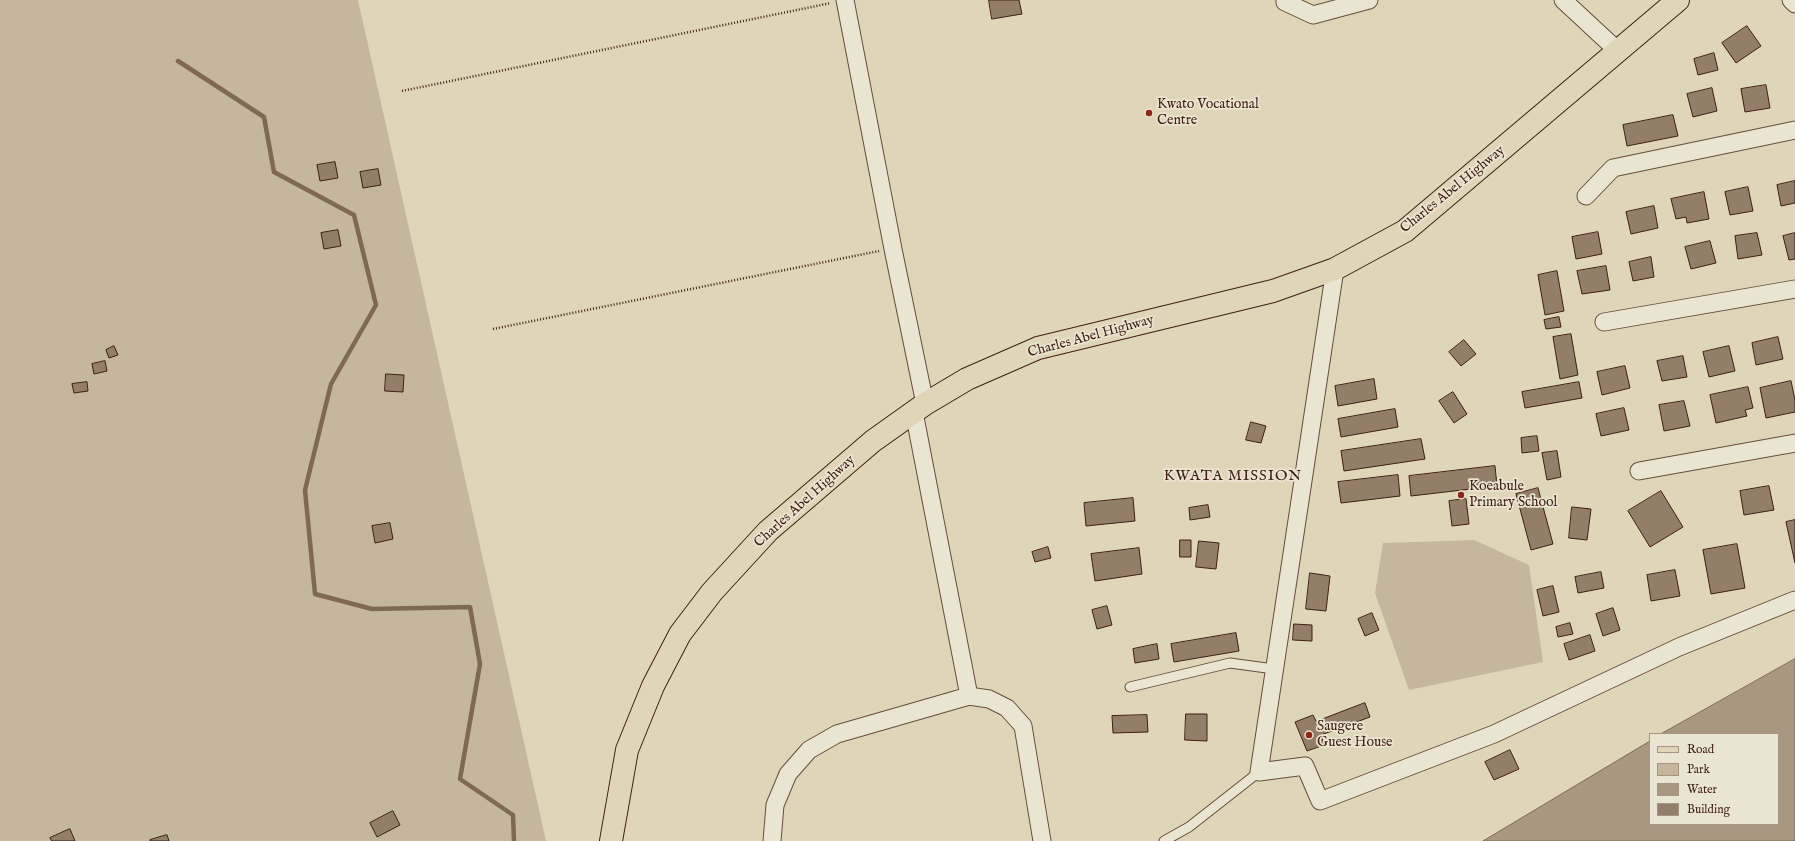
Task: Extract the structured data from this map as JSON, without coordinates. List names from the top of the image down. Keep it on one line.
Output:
{"streets":{"main road":["Charles Abel Highway"]},"districts":["KWATA MISSION"],"places":["Kwato Vocational Centre","Koeabule Primary School","Saugere Guest House"],"legend":["Road","Park","Water","Building"]}
